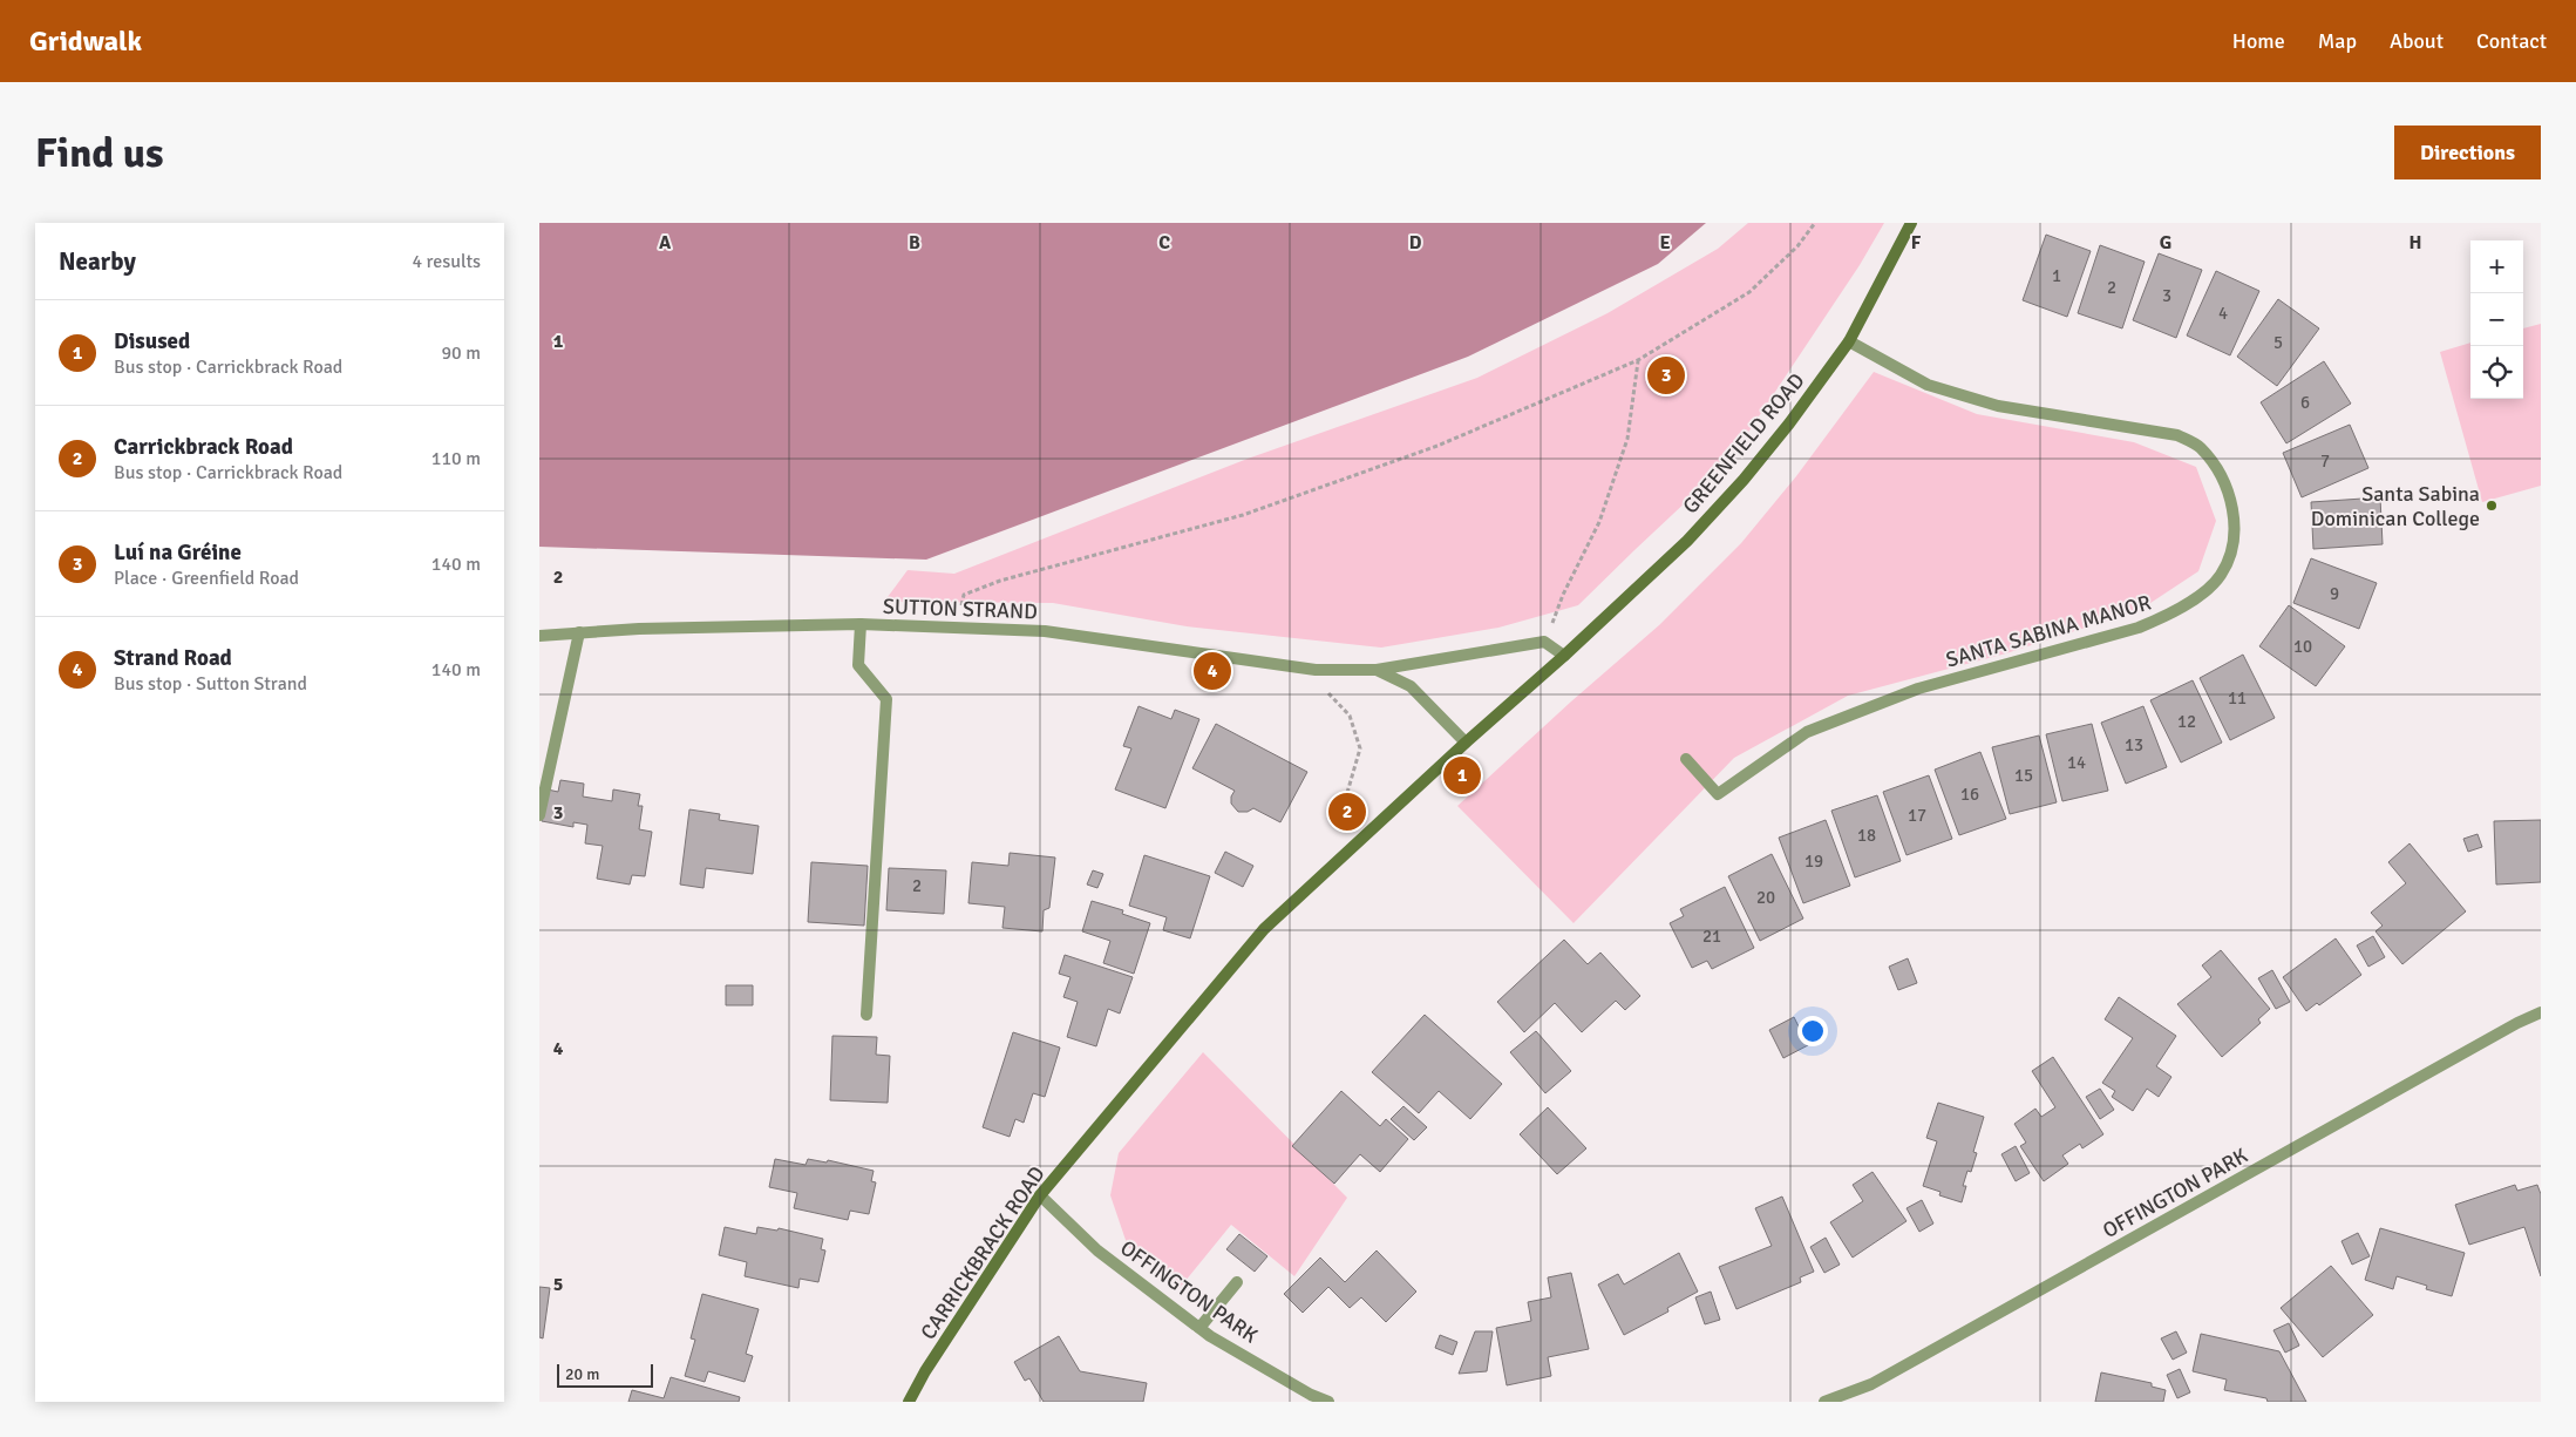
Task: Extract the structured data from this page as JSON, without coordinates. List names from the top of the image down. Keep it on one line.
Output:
{"streets":{"main road":["GREENFIELD ROAD","CARRICKBRACK ROAD"],"street":["SUTTON STRAND","SANTA SABINA MANOR","OFFINGTON PARK"]},"crossings":[["GREENFIELD ROAD","SANTA SABINA MANOR"],["GREENFIELD ROAD","CARRICKBRACK ROAD"],["SUTTON STRAND","CARRICKBRACK ROAD"],["OFFINGTON PARK","CARRICKBRACK ROAD"]],"places":["Santa Sabina Dominican College"],"house_numbers":["1","2","3","4","5","6","7","9","10","11","12","13","14","15","16","17","18","19","2","20","21"],"scale_bar":"20 m","page":{"header":"Gridwalk","nav":["Home","Map","About","Contact"],"buttons":"Directions","title":"Find us","heading":["Nearby","4 results"],"map_buttons":["+","−"],"list":[{"mark":"1","name":"Disused","note":"Bus stop · Carrickbrack Road","value":"90 m"},{"mark":"2","name":"Carrickbrack Road","note":"Bus stop · Carrickbrack Road","value":"110 m"},{"mark":"3","name":"Luí na Gréine","note":"Place · Greenfield Road","value":"140 m"},{"mark":"4","name":"Strand Road","note":"Bus stop · Sutton Strand","value":"140 m"}],"pins":["3","4","1","2"],"scale":"20 m"},"grid":{"columns":["A","B","C","D","E","F","G","H"],"rows":["1","2","3","4","5"]}}
